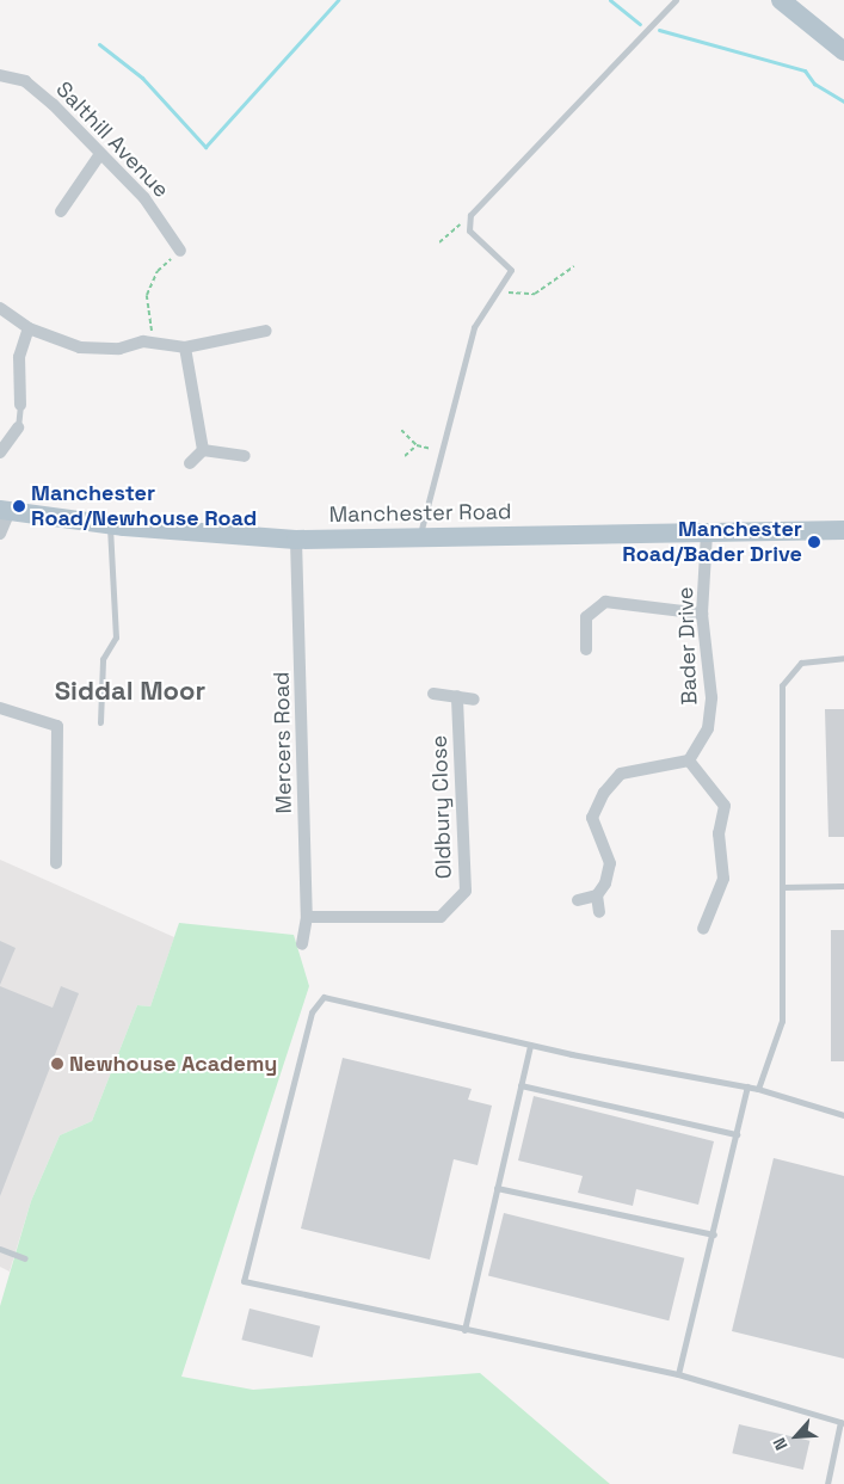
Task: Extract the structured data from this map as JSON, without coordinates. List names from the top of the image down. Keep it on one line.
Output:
{"streets":{"main road":["Manchester Road"],"street":["Salthill Avenue","Bader Drive","Mercers Road","Oldbury Close"]},"crossings":[["Manchester Road","Bader Drive"],["Manchester Road","Mercers Road"],["Mercers Road","Oldbury Close"]],"districts":["Siddal Moor"],"places":["Manchester Road/Newhouse Road","Manchester Road/Bader Drive","Newhouse Academy"],"north":"bottom left"}
